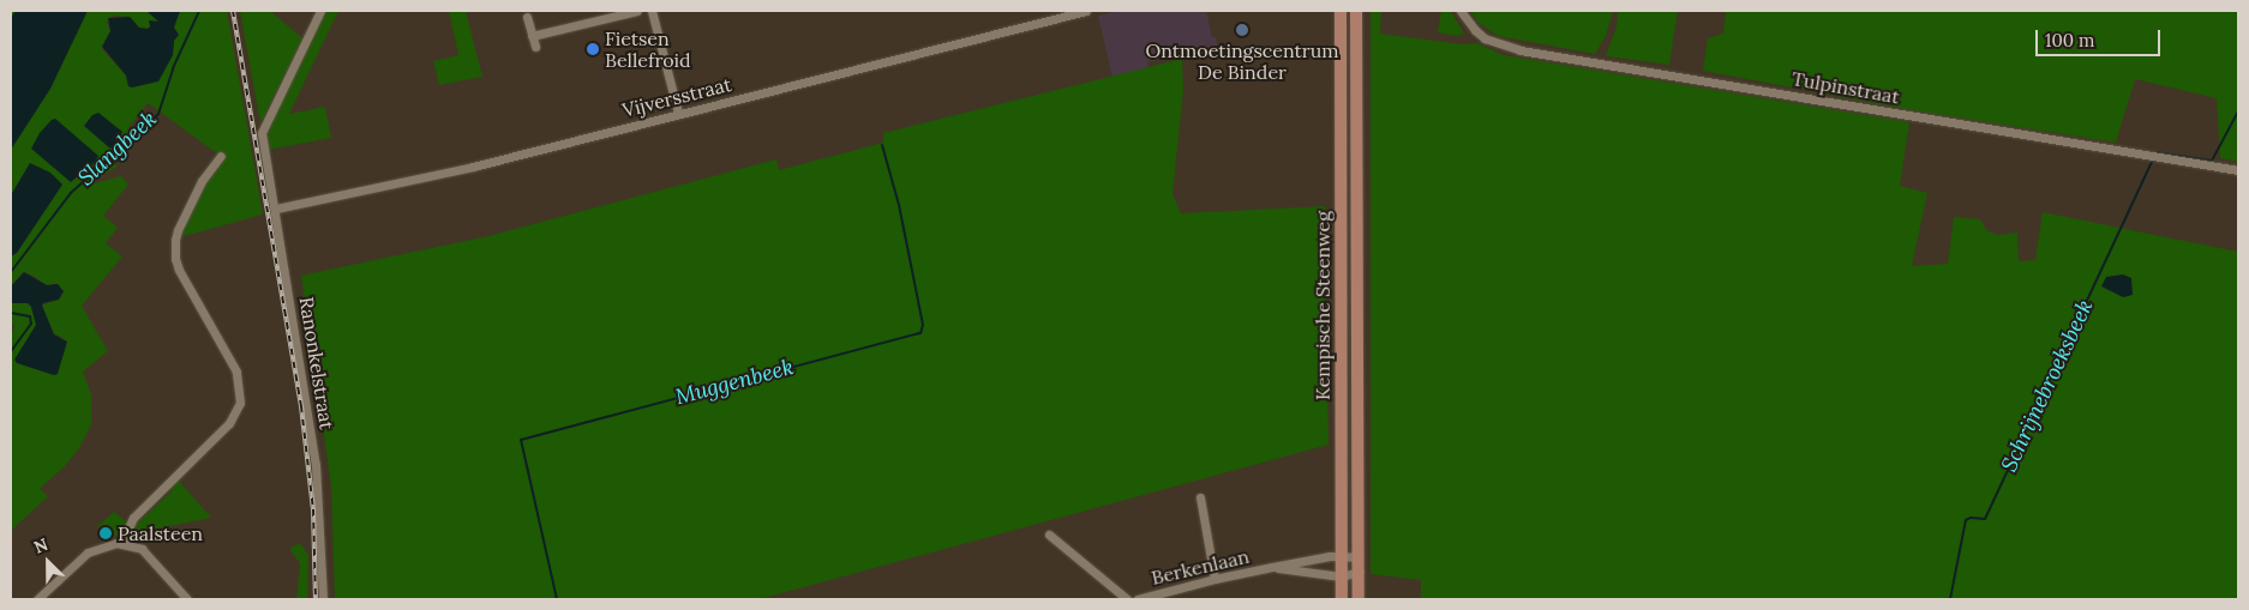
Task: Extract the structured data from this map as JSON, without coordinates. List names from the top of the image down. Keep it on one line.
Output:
{"streets":{"main road":["Kempische Steenweg"],"street":["Tulpinstraat","Vijversstraat","Ranonkelstraat","Berkenlaan"]},"crossings":[["Vijversstraat","Ranonkelstraat"],["Kempische Steenweg","Berkenlaan"]],"water":["Slangbeek","Muggenbeek","Schrijnebroeksbeek"],"places":["Ontmoetingscentrum De Binder","Fietsen Bellefroid","Paalsteen"],"scale_bar":"100 m","north":"top left"}
